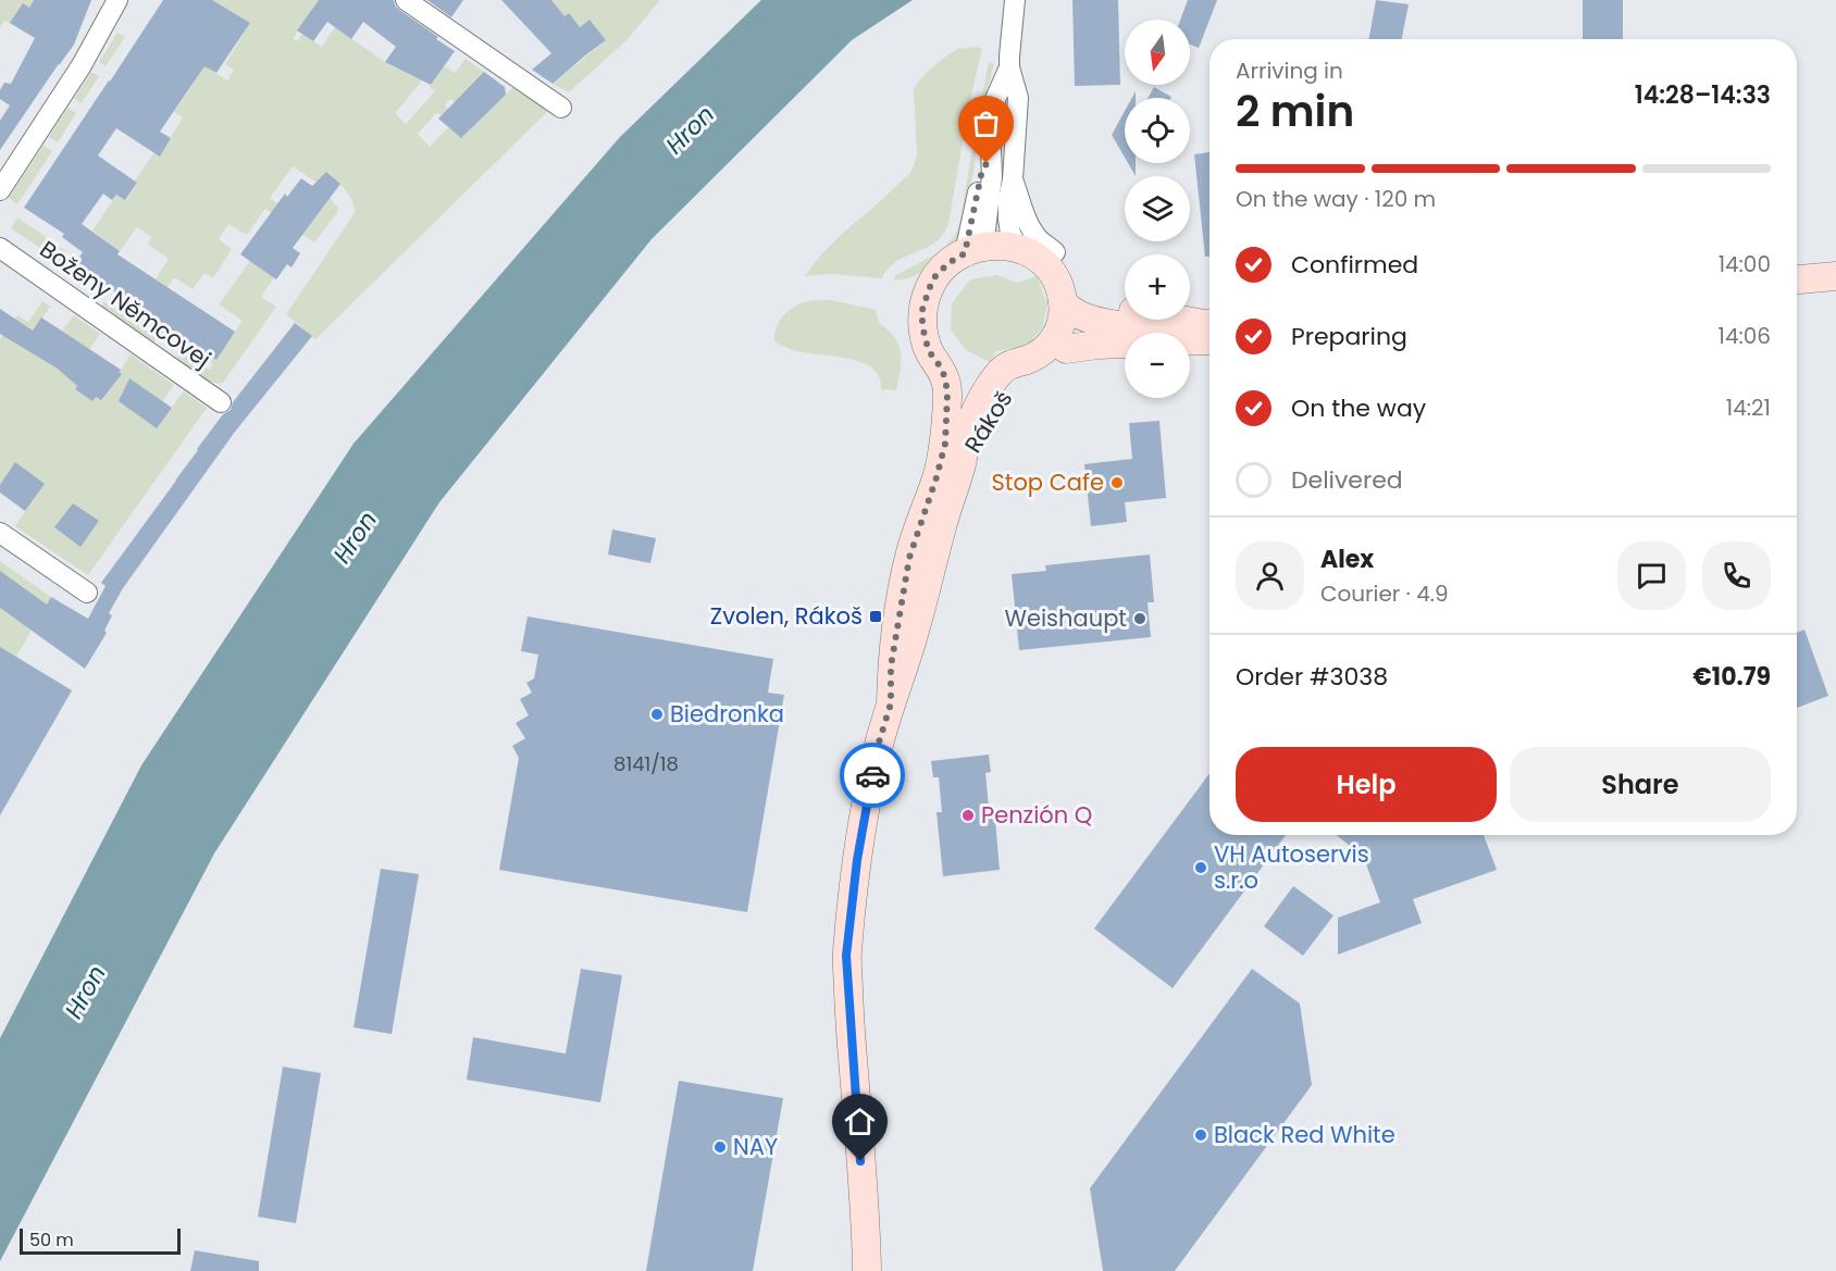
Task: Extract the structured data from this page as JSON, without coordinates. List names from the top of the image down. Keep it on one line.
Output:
{"streets":{"street":["Boženy Němcovej","Rákoš"]},"water":["Hron"],"places":{"other":["Stop Cafe","Weishaupt","Biedronka","Penzión Q","VH Autoservis s.r.o","Black Red White","NAY"],"transit":["Zvolen, Rákoš"]},"house_numbers":["8141/18"],"scale_bar":"50 m","north":"bottom","page":{"map_buttons":["+","−"],"heading":["2 min","Arriving in","14:28–14:33"],"panel":["Alex","Courier · 4.9","Order #3038","€10.79"],"bar":"On the way · 120 m","list":[["Confirmed","14:00"],["Preparing","14:06"],["On the way","14:21"],"Delivered"],"buttons":["Help","Share"],"scale":"50 m"}}
